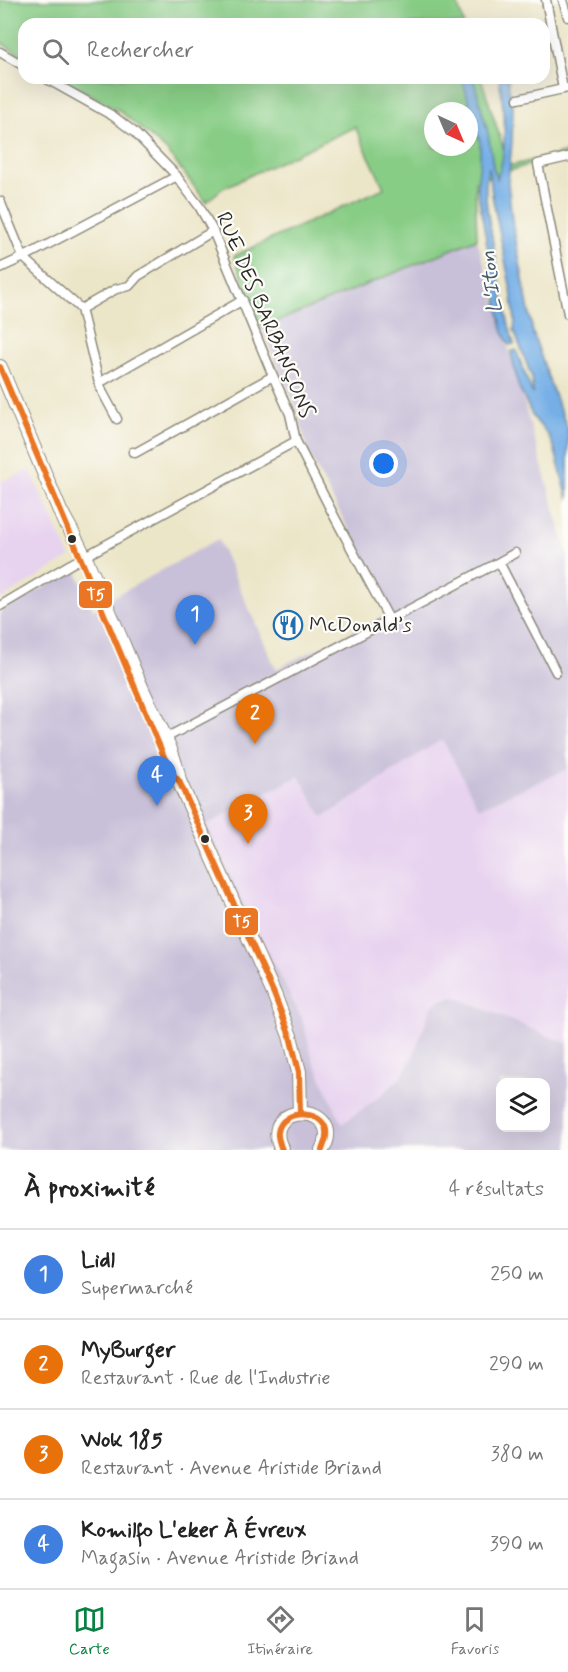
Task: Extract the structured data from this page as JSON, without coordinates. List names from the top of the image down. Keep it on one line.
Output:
{"streets":{"street":["RUE DES BARBANÇONS"]},"water":["L'Iton"],"places":{"restaurant":["McDonald’s"]},"lines":["transit line T5"],"north":"bottom right","page":{"search":"Rechercher","pins":["1","2","4","3"],"heading":["À proximité","4 résultats"],"list":[{"mark":"1","name":"Lidl","note":"Supermarché","value":"250 m"},{"mark":"2","name":"MyBurger","note":"Restaurant · Rue de l'Industrie","value":"290 m"},{"mark":"3","name":"Wok 185","note":"Restaurant · Avenue Aristide Briand","value":"380 m"},{"mark":"4","name":"Komilfo L'eker À Évreux","note":"Magasin · Avenue Aristide Briand","value":"390 m"}],"nav":["Carte","Itinéraire","Favoris"]}}
